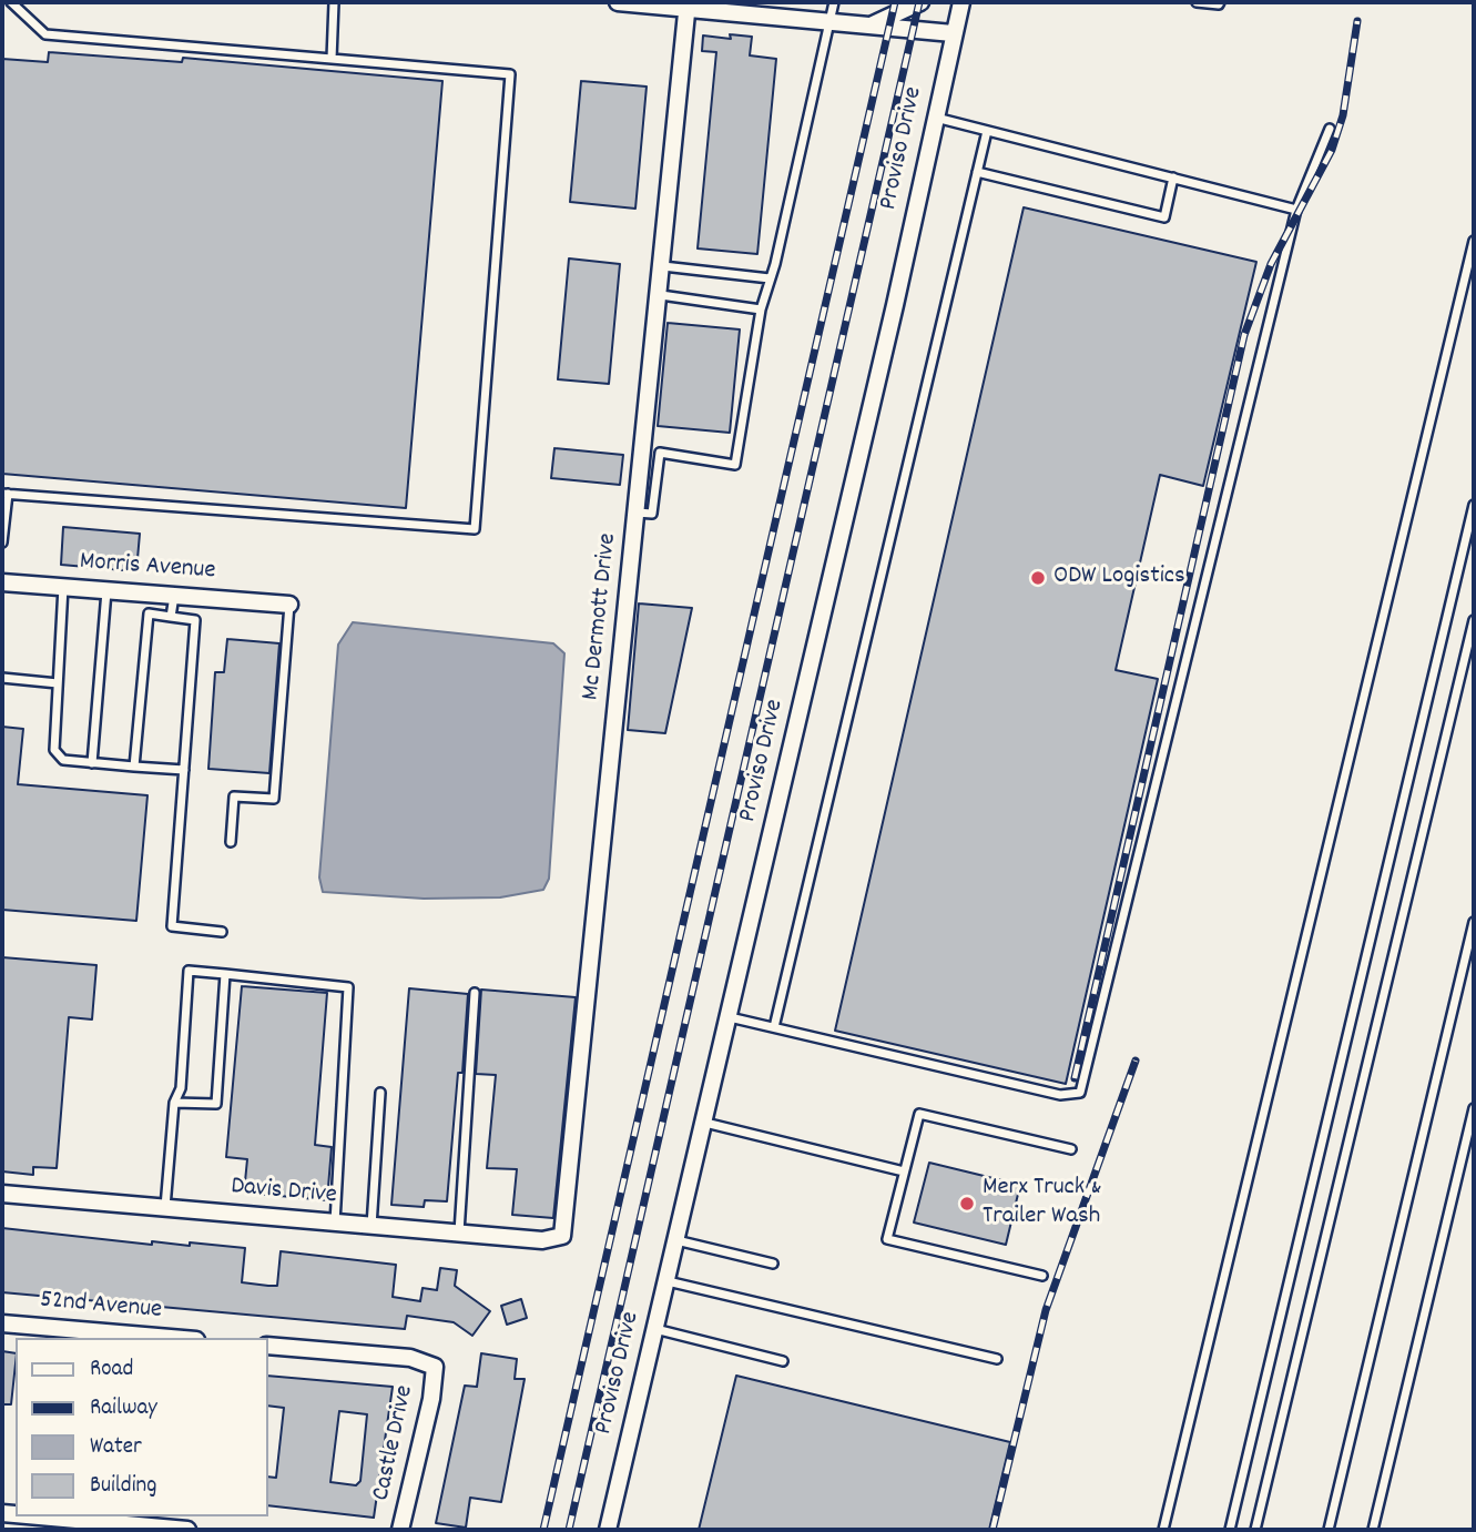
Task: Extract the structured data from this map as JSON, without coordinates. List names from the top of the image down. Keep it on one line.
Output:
{"streets":{"street":["Proviso Drive","Morris Avenue","Mc Dermott Drive","Davis Drive","52nd Avenue","Castle Drive"]},"crossings":[["Mc Dermott Drive","Davis Drive"]],"places":["ODW Logistics","Merx Truck & Trailer Wash"],"legend":["Road","Railway","Water","Building"]}
